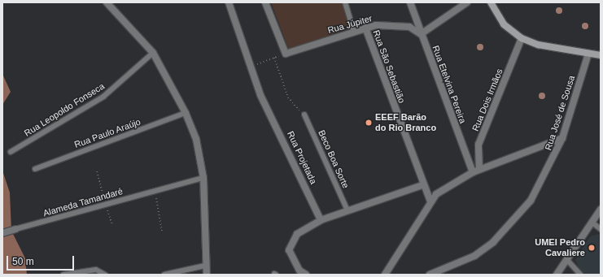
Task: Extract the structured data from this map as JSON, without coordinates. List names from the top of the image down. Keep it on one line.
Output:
{"streets":{"street":["Rua Júpiter","Rua São Sebastião","Rua Etelvina Pereira","Rua Dois Irmãos","Rua José de Sousa","Rua Projetada"],"lane":["Rua Leopoldo Fonseca","Rua Paulo Araújo","Beco Boa Sorte","Alameda Tamandaré"]},"crossings":[["Rua Júpiter","Rua São Sebastião"],["Rua Júpiter","Rua Etelvina Pereira"]],"places":["EEEF Barão do Rio Branco","UMEI Pedro Cavaliere"],"scale_bar":"50 m"}
